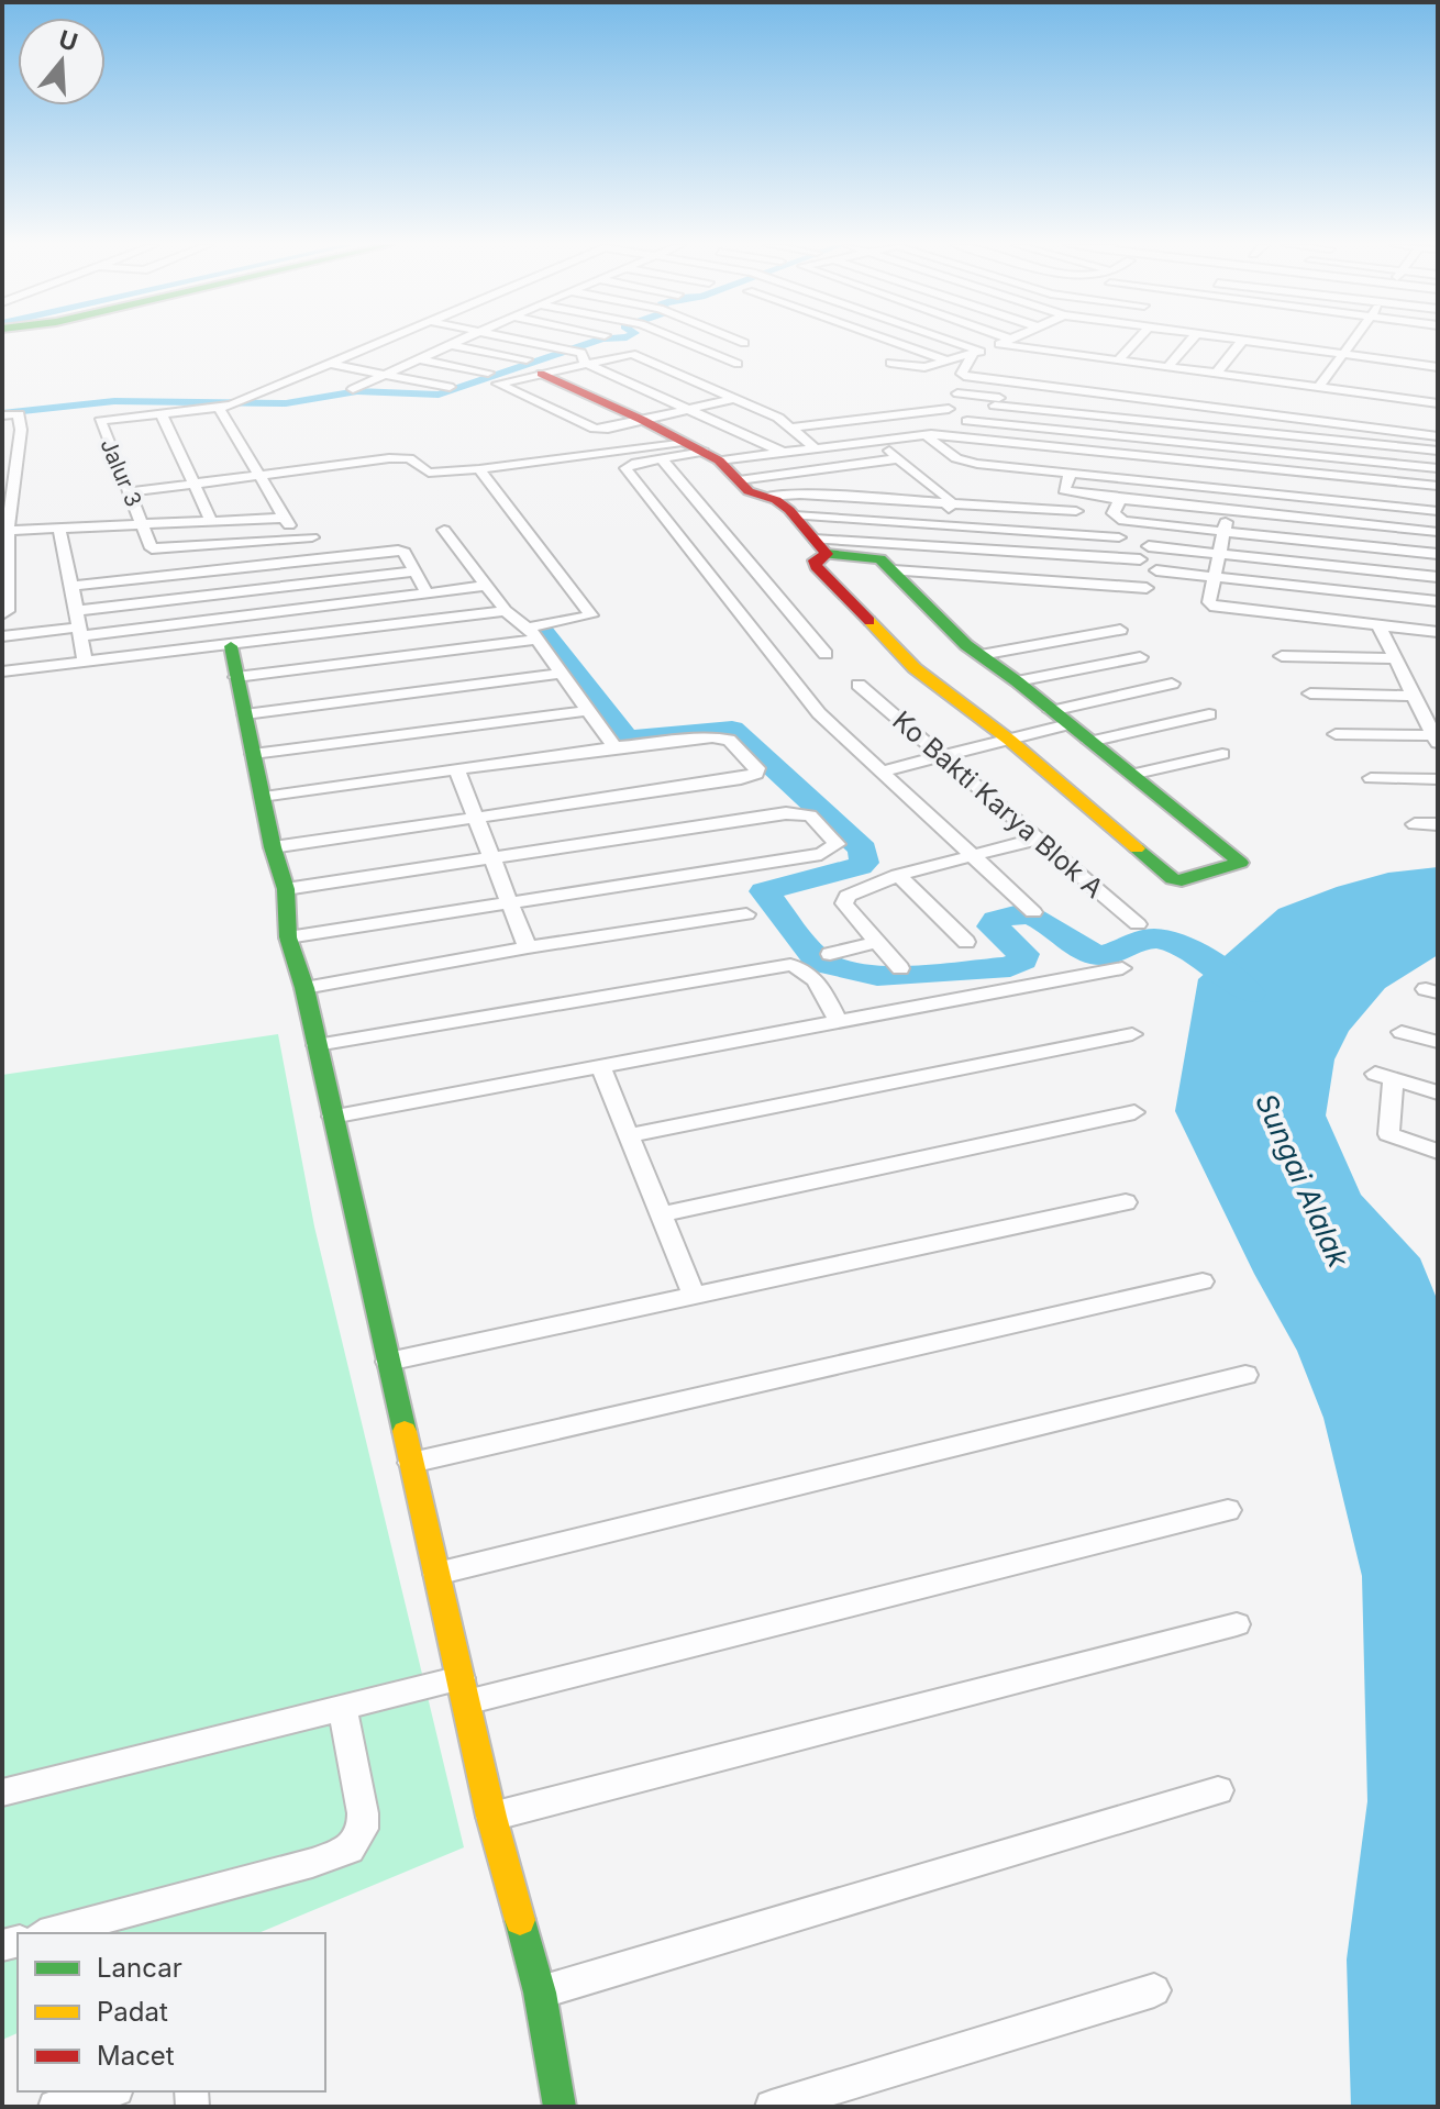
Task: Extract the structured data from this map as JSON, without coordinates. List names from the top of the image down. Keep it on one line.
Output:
{"streets":{"street":["Jalur 3","Ko Bakti Karya Blok A"]},"water":["Sungai Alalak"],"legend":["Lancar","Padat","Macet"],"north":"top"}
